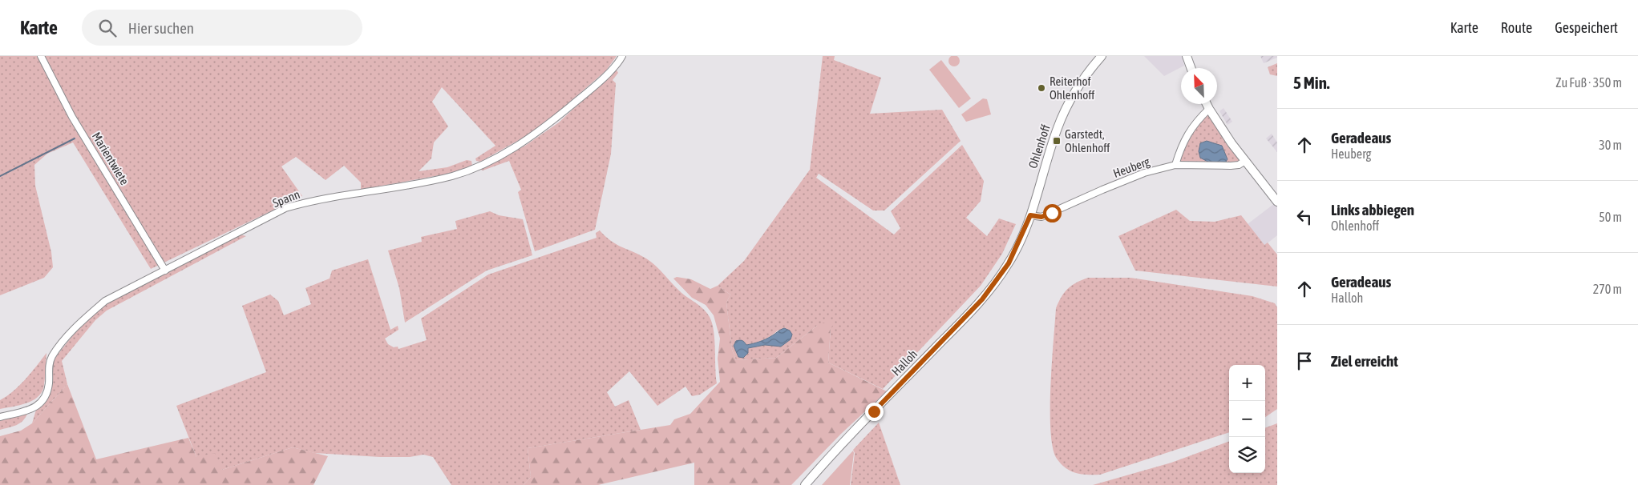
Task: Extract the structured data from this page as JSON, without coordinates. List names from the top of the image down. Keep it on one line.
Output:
{"streets":{"main road":["Ohlenhoff","Halloh"],"street":["Marientwiete","Heuberg","Spann"]},"crossings":[["Ohlenhoff","Heuberg"],["Ohlenhoff","Halloh"],["Marientwiete","Spann"]],"places":{"other":["Reiterhof Ohlenhoff"],"transit":["Garstedt, Ohlenhoff"]},"north":"top left","page":{"header":"Karte","search":"Hier suchen","nav":["Karte","Route","Gespeichert"],"heading":["5 Min.","Zu Fuß · 350 m"],"list":[["Geradeaus","Heuberg","30 m"],["Links abbiegen","Ohlenhoff","50 m"],["Geradeaus","Halloh","270 m"],"Ziel erreicht"],"map_buttons":["+","−"]}}
